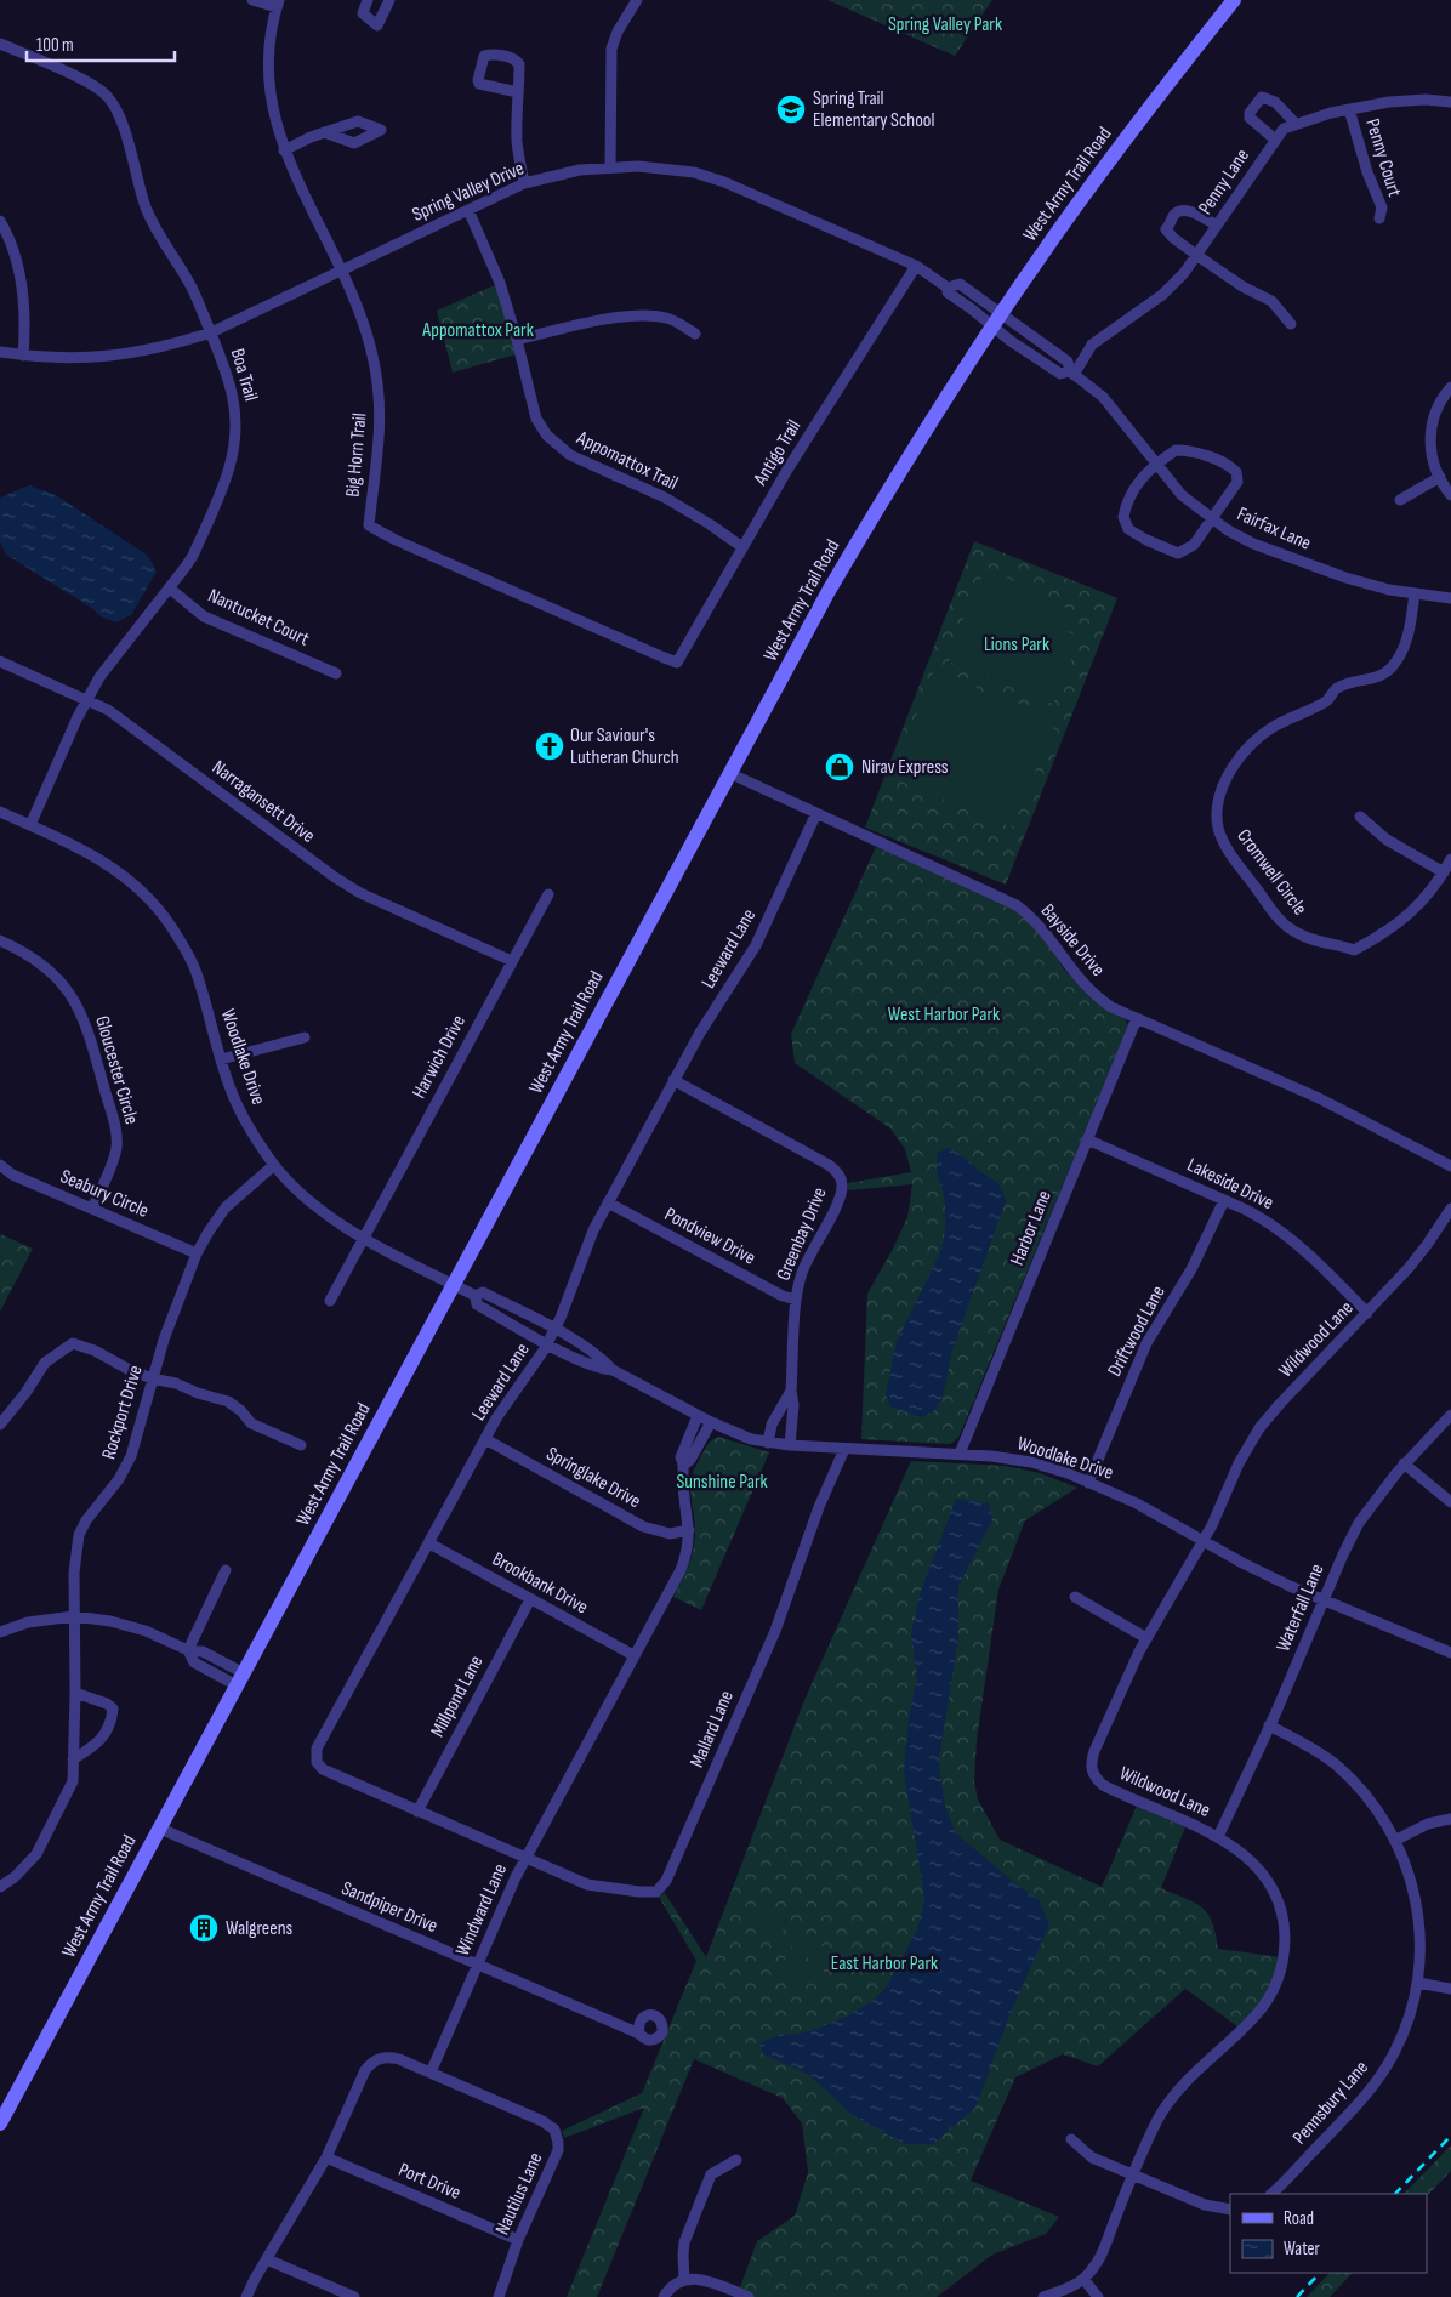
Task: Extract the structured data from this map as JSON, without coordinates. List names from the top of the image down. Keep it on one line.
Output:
{"streets":{"main road":["West Army Trail Road"],"street":["Penny Court","Penny Lane","Spring Valley Drive","Boa Trail","Antigo Trail","Big Horn Trail","Appomattox Trail","Fairfax Lane","Nantucket Court","Narragansett Drive","Cromwell Circle","Bayside Drive","Leeward Lane","Woodlake Drive","Harwich Drive","Gloucester Circle","Lakeside Drive","Seabury Circle","Harbor Lane","Greenbay Drive","Pondview Drive","Driftwood Lane","Wildwood Lane","Rockport Drive","Springlake Drive","Brookbank Drive","Waterfall Lane","Millpond Lane","Mallard Lane","Sandpiper Drive","Windward Lane","Pennsbury Lane","Port Drive","Nautilus Lane"]},"crossings":[["Penny Court","Penny Lane"],["Penny Lane","Fairfax Lane"],["West Army Trail Road","Spring Valley Drive"],["West Army Trail Road","Fairfax Lane"],["West Army Trail Road","Bayside Drive"],["West Army Trail Road","Woodlake Drive"],["West Army Trail Road","Sandpiper Drive"],["Spring Valley Drive","Boa Trail"],["Spring Valley Drive","Antigo Trail"],["Spring Valley Drive","Big Horn Trail"],["Spring Valley Drive","Appomattox Trail"],["Spring Valley Drive","Fairfax Lane"],["Boa Trail","Nantucket Court"],["Boa Trail","Narragansett Drive"],["Boa Trail","Woodlake Drive"],["Antigo Trail","Big Horn Trail"],["Antigo Trail","Appomattox Trail"],["Fairfax Lane","Cromwell Circle"],["Narragansett Drive","Harwich Drive"],["Bayside Drive","Leeward Lane"],["Bayside Drive","Harbor Lane"],["Leeward Lane","Woodlake Drive"],["Leeward Lane","Greenbay Drive"],["Leeward Lane","Pondview Drive"],["Leeward Lane","Springlake Drive"],["Leeward Lane","Brookbank Drive"],["Leeward Lane","Millpond Lane"],["Leeward Lane","Mallard Lane"],["Leeward Lane","Windward Lane"],["Woodlake Drive","Harwich Drive"],["Woodlake Drive","Harbor Lane"],["Woodlake Drive","Greenbay Drive"],["Woodlake Drive","Driftwood Lane"],["Woodlake Drive","Wildwood Lane"],["Woodlake Drive","Rockport Drive"],["Woodlake Drive","Waterfall Lane"],["Woodlake Drive","Mallard Lane"],["Woodlake Drive","Windward Lane"],["Gloucester Circle","Seabury Circle"],["Lakeside Drive","Harbor Lane"],["Lakeside Drive","Driftwood Lane"],["Lakeside Drive","Wildwood Lane"],["Seabury Circle","Rockport Drive"],["Greenbay Drive","Pondview Drive"],["Wildwood Lane","Waterfall Lane"],["Springlake Drive","Windward Lane"],["Brookbank Drive","Millpond Lane"],["Brookbank Drive","Windward Lane"],["Waterfall Lane","Pennsbury Lane"],["Mallard Lane","Windward Lane"],["Sandpiper Drive","Windward Lane"],["Windward Lane","Nautilus Lane"],["Port Drive","Nautilus Lane"]],"parks":["Spring Valley Park","Appomattox Park","Lions Park","West Harbor Park","Sunshine Park","East Harbor Park"],"places":{"school or university":["Spring Trail Elementary School"],"church":["Our Saviour's Lutheran Church"],"shop":["Nirav Express"],"building":["Walgreens"]},"legend":["Road","Water"],"scale_bar":"100 m"}
